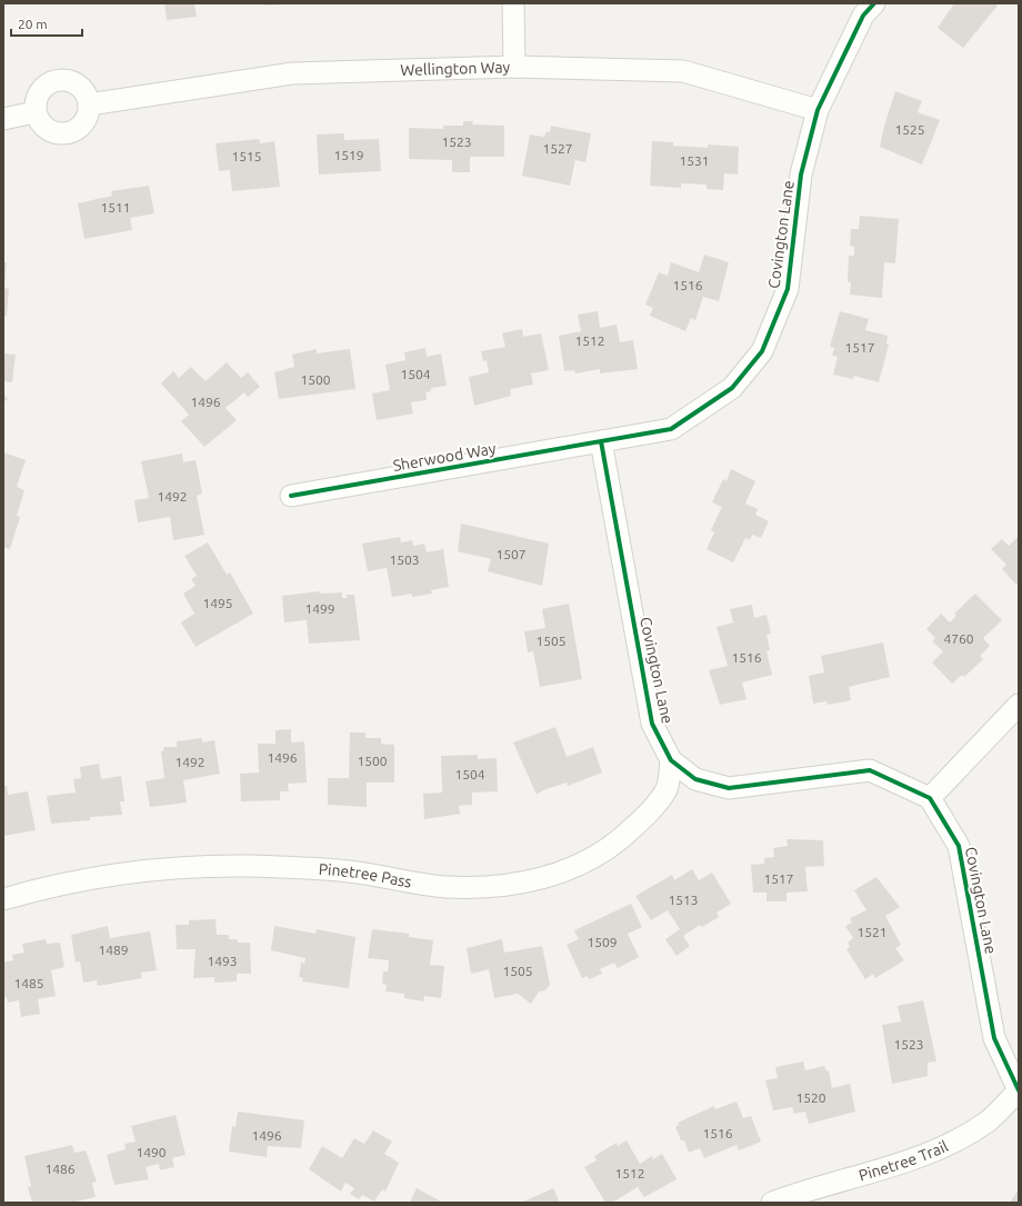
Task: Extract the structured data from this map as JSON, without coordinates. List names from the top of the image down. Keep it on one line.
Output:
{"streets":{"street":["Wellington Way","Covington Lane","Sherwood Way","Pinetree Pass","Pinetree Trail"]},"crossings":[["Wellington Way","Covington Lane"],["Covington Lane","Sherwood Way"],["Covington Lane","Pinetree Pass"],["Covington Lane","Pinetree Trail"]],"house_numbers":["1525","1523","1527","1519","1515","1531","1511","1516","1512","1517","1504","1500","1496","1492","1507","1503","1495","1499","4760","1505","1516","1496","1500","1492","1504","1517","1513","1521","1509","1489","1493","1505","1485","1523","1520","1516","1496","1490","1486","1512"],"scale_bar":"20 m"}
